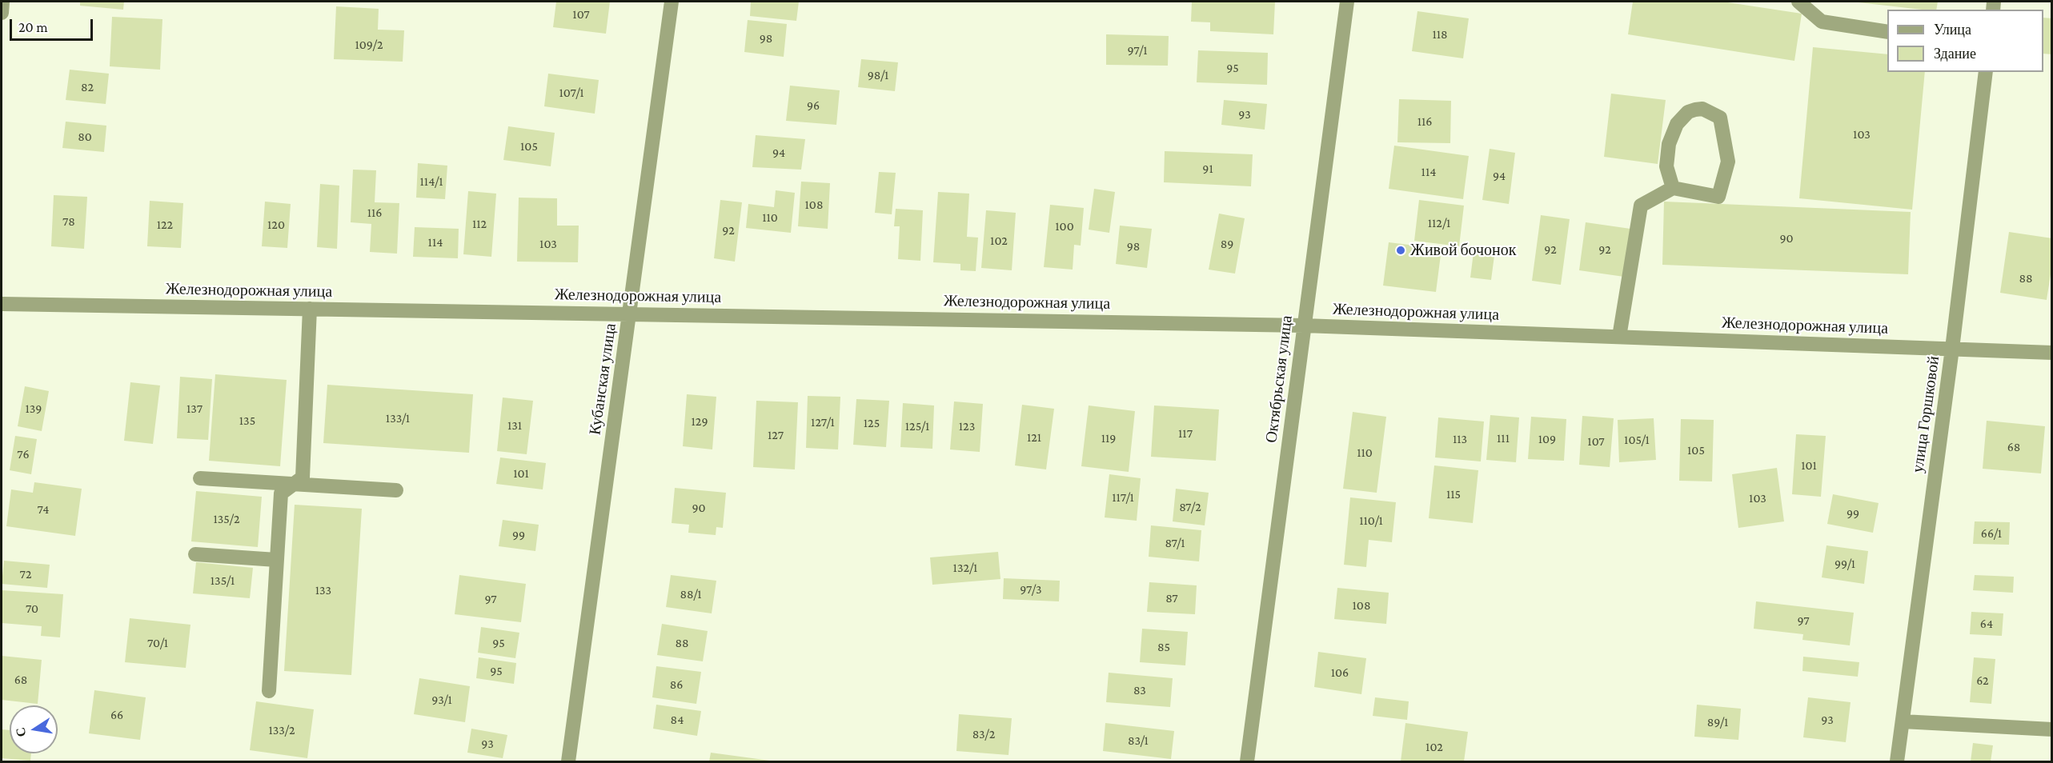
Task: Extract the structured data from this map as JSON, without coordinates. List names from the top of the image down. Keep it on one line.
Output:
{"streets":{"street":["Железнодорожная улица","Кубанская улица","Октябрьская улица","улица Горшковой"]},"crossings":[["Железнодорожная улица","Кубанская улица"],["Железнодорожная улица","Октябрьская улица"],["Железнодорожная улица","улица Горшковой"]],"places":["Живой бочонок"],"house_numbers":["107","118","98","109/2","97/1","95","98/1","82","107/1","96","93","116","103","80","105","94","91","114","94","114/1","108","116","110","78","112/1","112","122","120","100","92","90","102","114","103","89","98","92","92","88","139","137","133/1","135","129","127/1","125","131","125/1","123","117","127","121","119","111","113","109","105/1","107","68","105","110","76","101","101","115","117/1","103","87/2","90","74","99","135/2","110/1","66/1","99","87/1","99/1","132/1","72","135/1","97/3","133","88/1","87","97","108","70","97","64","70/1","95","88","85","95","106","68","62","86","83","93/1","66","84","93","89/1","133/2","83/2","83/1","93","102"],"legend":["Улица","Здание"],"scale_bar":"20 m","north":"left"}
